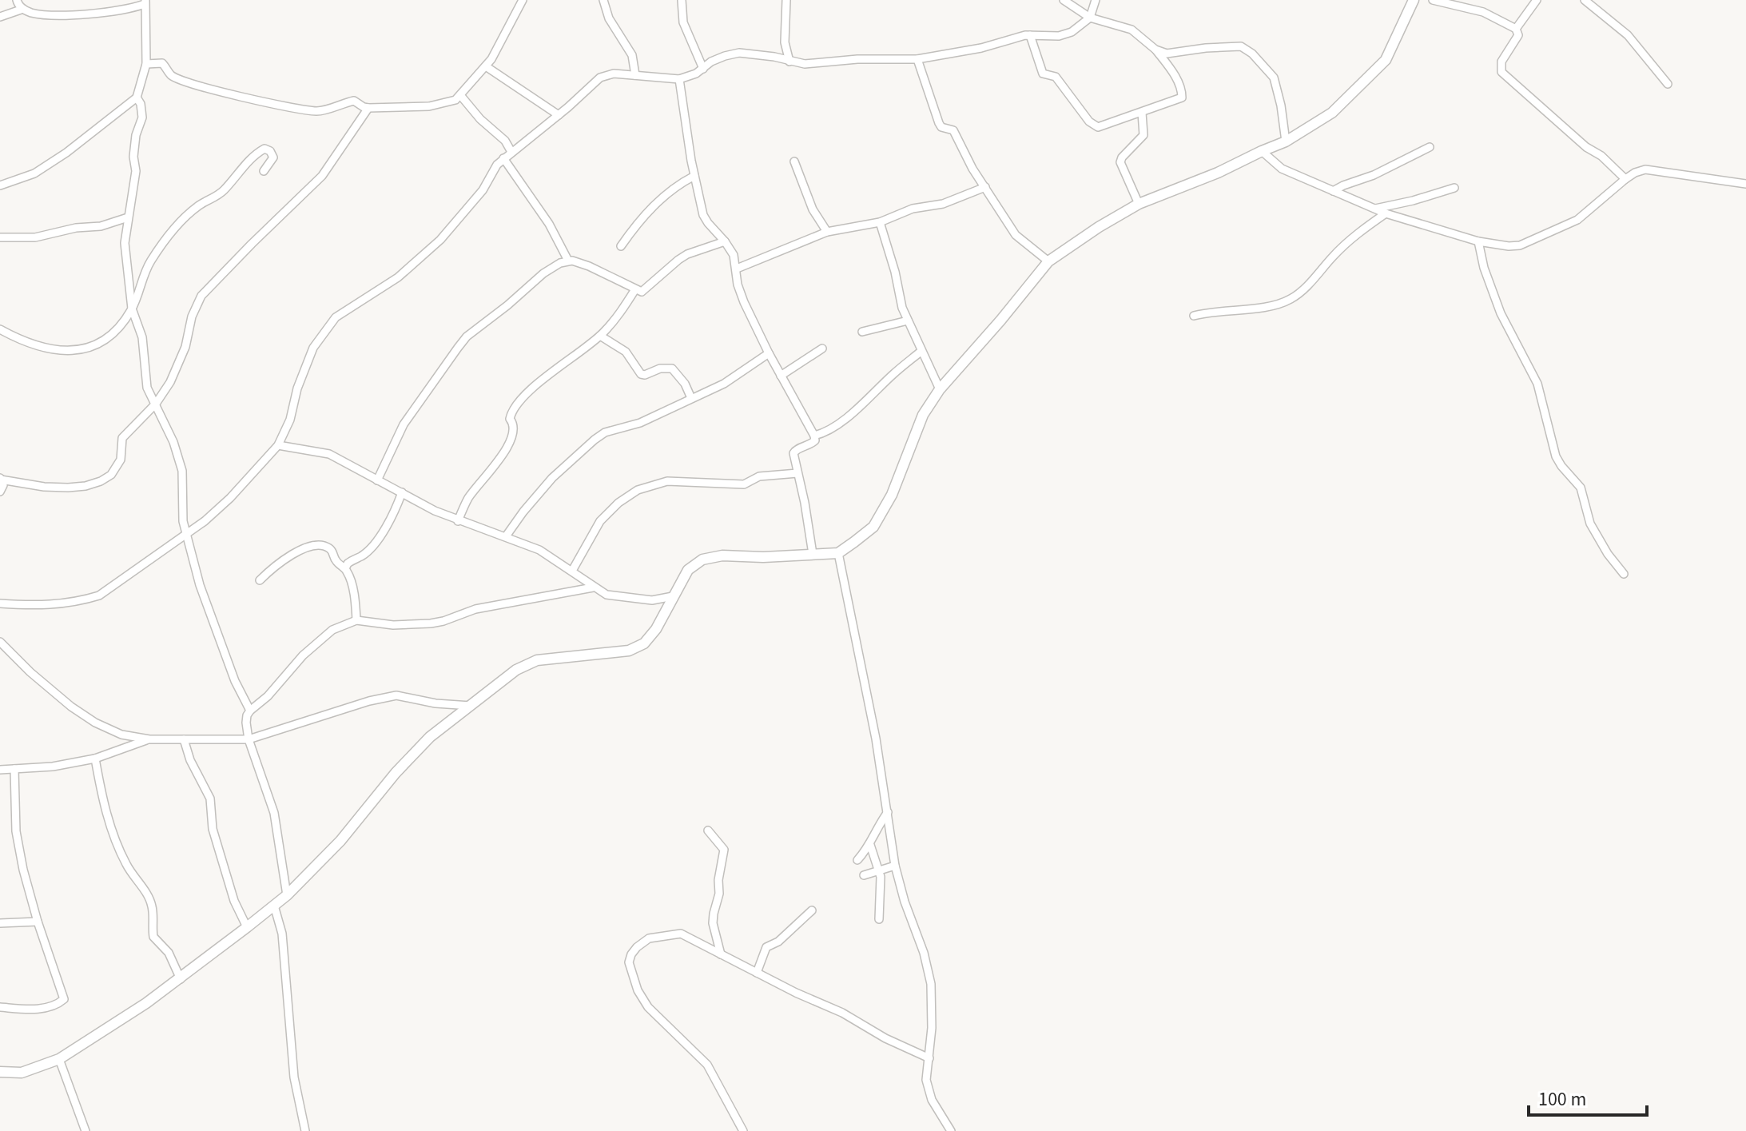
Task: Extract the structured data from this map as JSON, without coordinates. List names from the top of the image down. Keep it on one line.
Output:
{"scale_bar":"100 m"}
